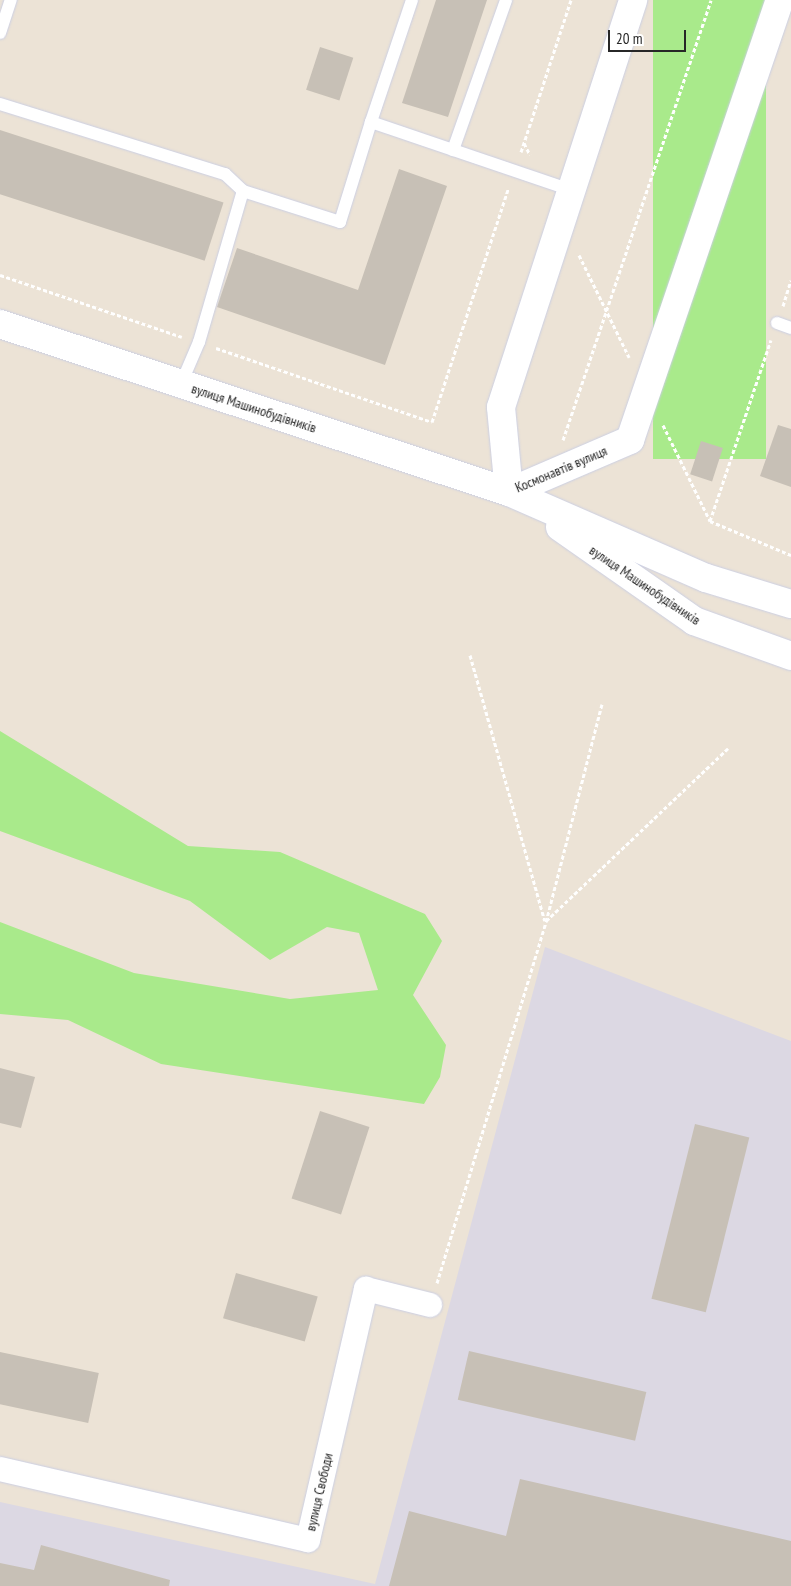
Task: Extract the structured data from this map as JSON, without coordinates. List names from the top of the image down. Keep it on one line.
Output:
{"streets":{"street":["вулиця Машинобудівників","Космонавтів вулиця","вулиця Свободи"]},"crossings":[["вулиця Машинобудівників","Космонавтів вулиця"]],"scale_bar":"20 m"}
